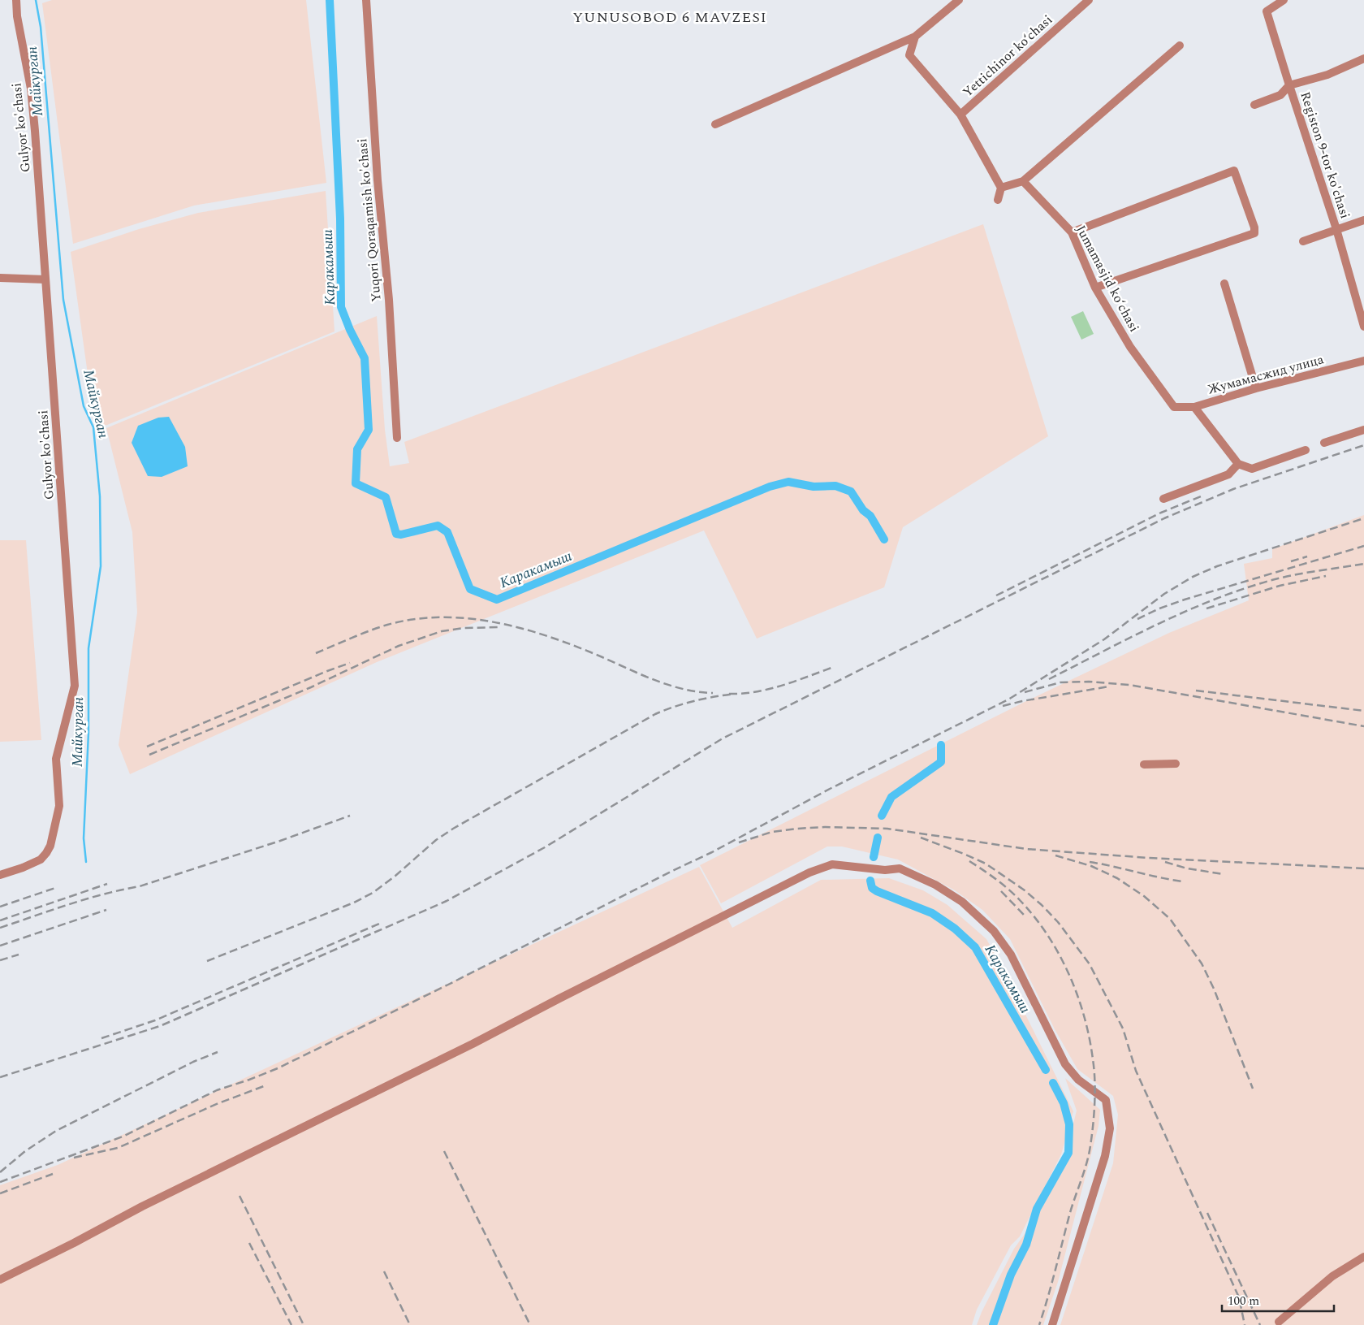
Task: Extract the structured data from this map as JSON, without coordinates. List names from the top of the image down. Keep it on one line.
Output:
{"streets":{"street":["Yettichinor ko‘chasi","Gulyor ko'chasi","Registon 9-tor ko'chasi","Yuqori Qoraqamish ko'chasi","Jumamasjid koʻchasi","Жумамасжид улица"]},"crossings":[["Jumamasjid koʻchasi","Жумамасжид улица"]],"districts":["YUNUSOBOD 6 MAVZESI"],"water":["Майкурган","Каракамыш"],"scale_bar":"100 m"}
